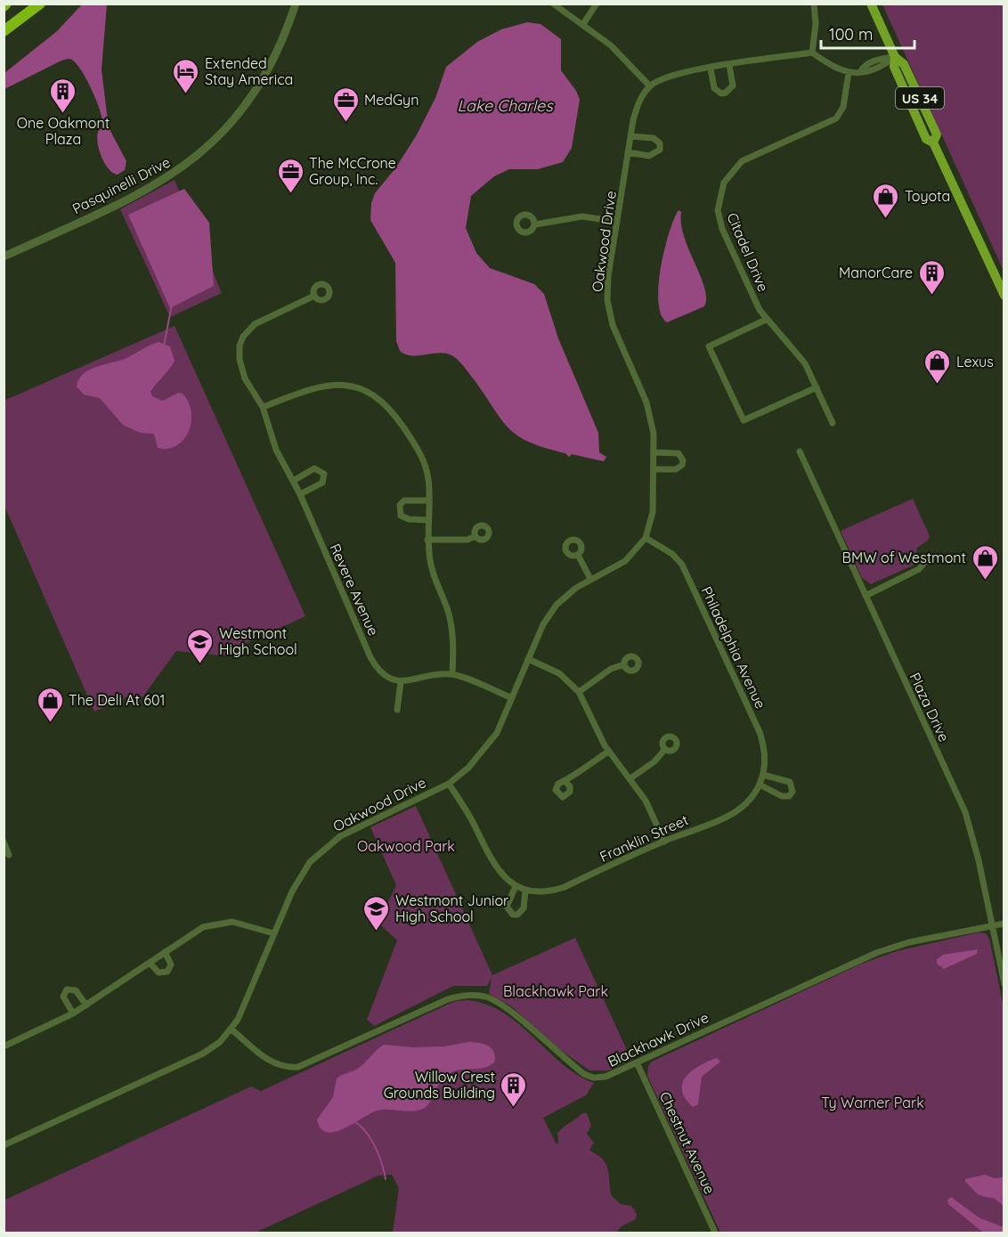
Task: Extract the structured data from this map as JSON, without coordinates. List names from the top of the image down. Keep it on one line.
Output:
{"streets":{"main road":["US 34"],"street":["Pasquinelli Drive","Oakwood Drive","Citadel Drive","Revere Avenue","Philadelphia Avenue","Plaza Drive","Franklin Street","Blackhawk Drive","Chestnut Avenue"]},"crossings":[["Oakwood Drive","Philadelphia Avenue"],["Oakwood Drive","Blackhawk Drive"],["Philadelphia Avenue","Franklin Street"],["Plaza Drive","Blackhawk Drive"],["Blackhawk Drive","Chestnut Avenue"]],"water":["Lake Charles"],"parks":["Oakwood Park","Blackhawk Park","Ty Warner Park"],"places":{"hotel":["Extended Stay America"],"building":["One Oakmont Plaza","ManorCare","Willow Crest Grounds Building"],"office":["MedGyn","The McCrone Group, Inc."],"shop":["Toyota","Lexus","BMW of Westmont","The Deli At 601"],"school or university":["Westmont High School","Westmont Junior High School"]},"scale_bar":"100 m"}
